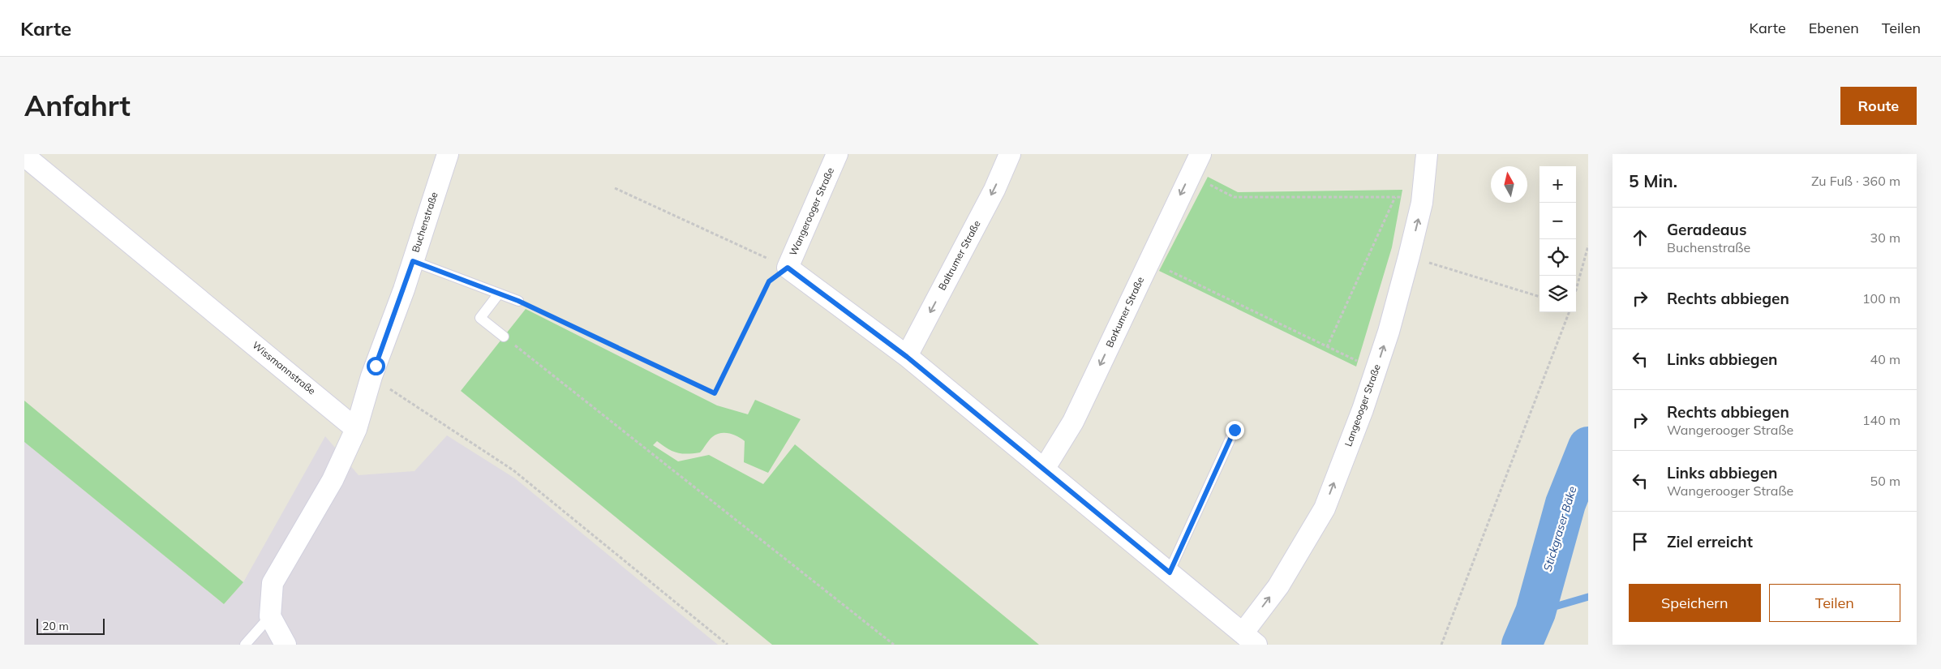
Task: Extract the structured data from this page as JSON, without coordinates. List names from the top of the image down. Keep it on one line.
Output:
{"streets":{"street":["Wangerooger Straße","Buchenstraße","Baltrumer Straße","Borkumer Straße","Wissmannstraße","Langeooger Straße"]},"crossings":[["Wangerooger Straße","Baltrumer Straße"],["Wangerooger Straße","Borkumer Straße"],["Wangerooger Straße","Langeooger Straße"],["Buchenstraße","Wissmannstraße"]],"one_way":["Baltrumer Straße","Borkumer Straße","Langeooger Straße"],"water":["Stickgraser Bäke"],"scale_bar":"20 m","north":"top","page":{"header":"Karte","nav":["Karte","Ebenen","Teilen"],"buttons":["Route",["Speichern","Teilen"]],"title":"Anfahrt","heading":["5 Min.","Zu Fuß · 360 m"],"map_buttons":["+","−"],"list":[["Geradeaus","Buchenstraße","30 m"],["Rechts abbiegen","100 m"],["Links abbiegen","40 m"],["Rechts abbiegen","Wangerooger Straße","140 m"],["Links abbiegen","Wangerooger Straße","50 m"],"Ziel erreicht"],"scale":"20 m"}}
